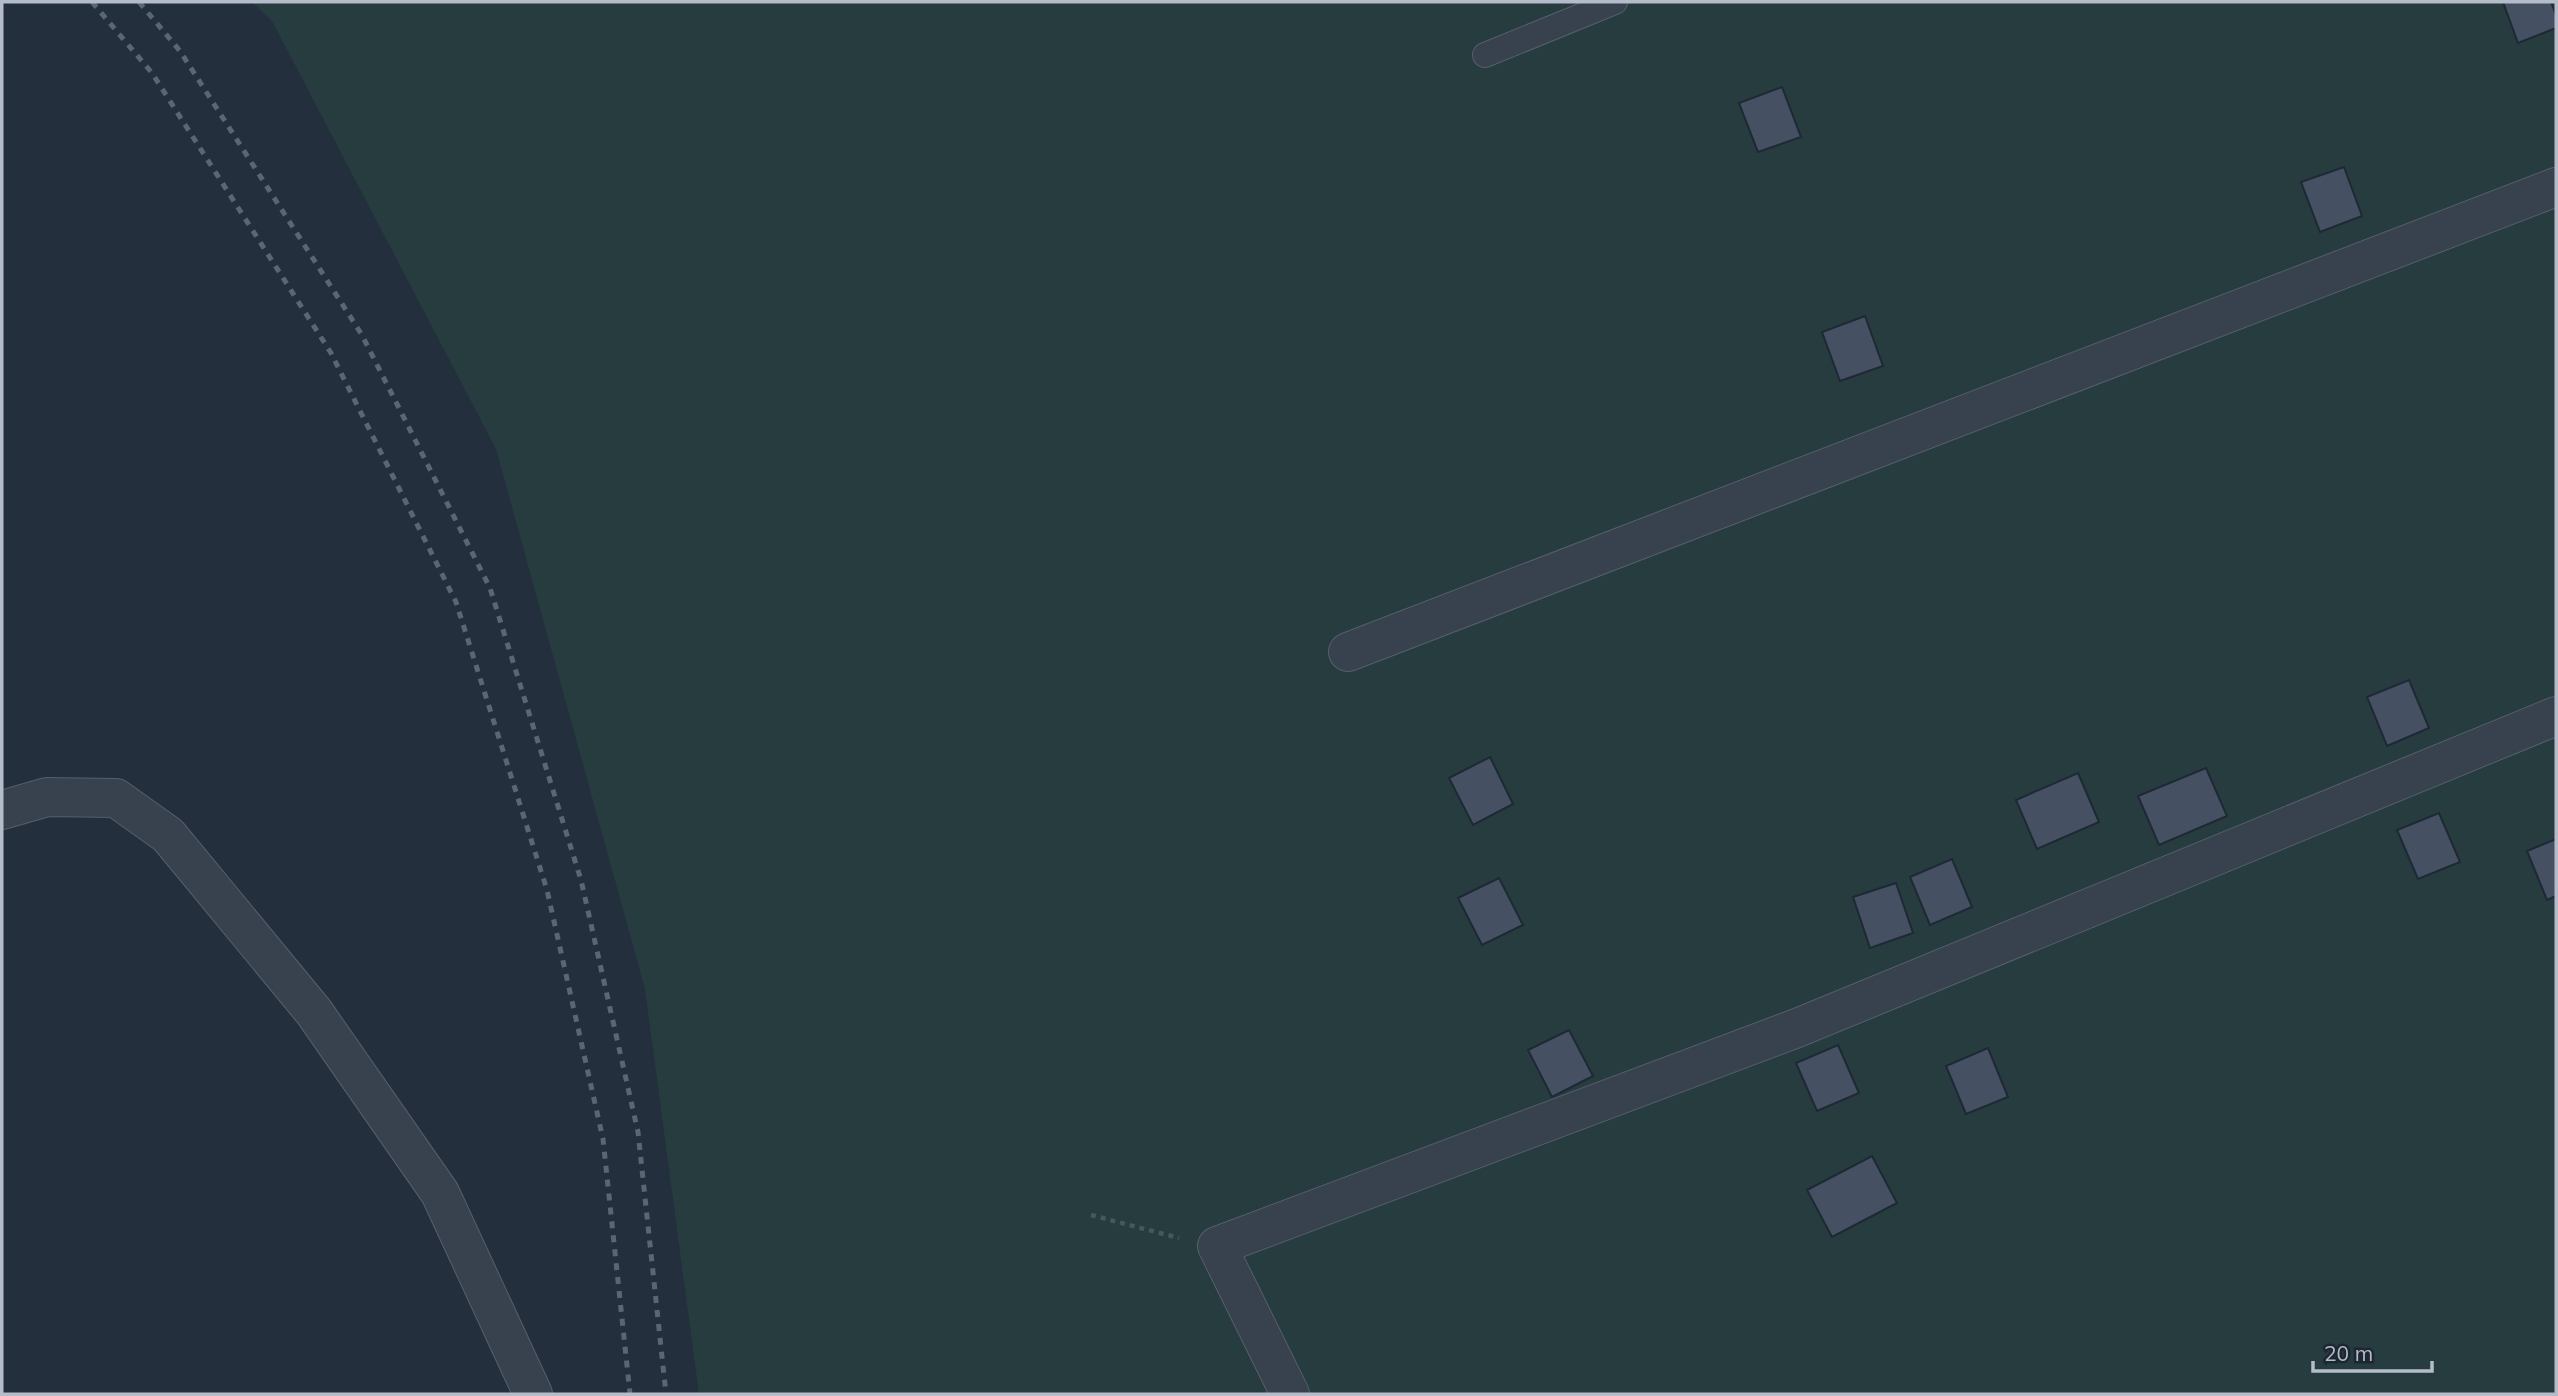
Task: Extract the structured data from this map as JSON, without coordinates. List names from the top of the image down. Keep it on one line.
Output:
{"scale_bar":"20 m"}
